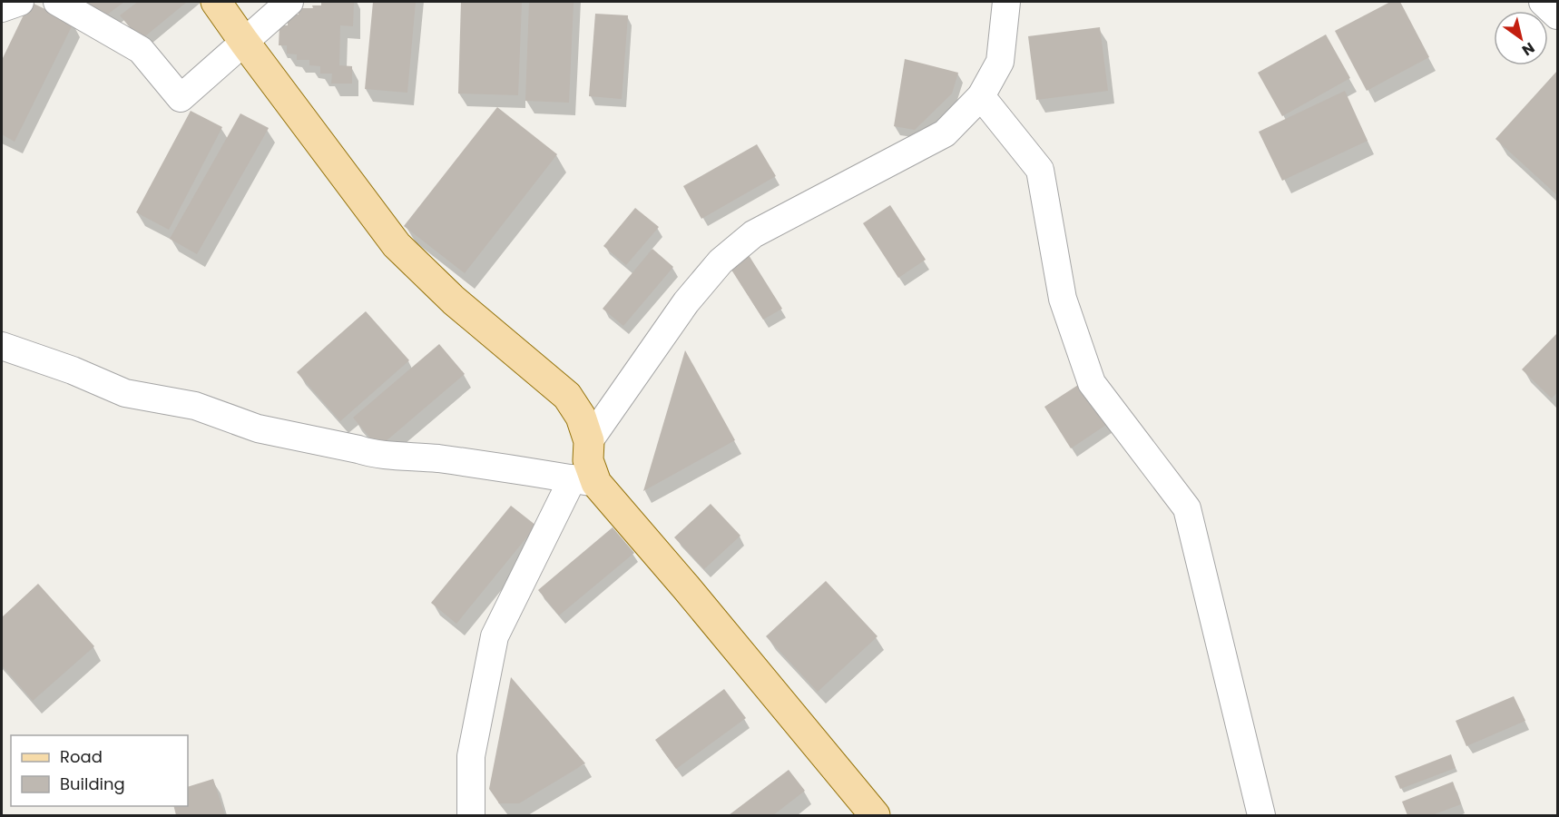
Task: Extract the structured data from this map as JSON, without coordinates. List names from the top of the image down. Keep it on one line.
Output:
{"legend":["Road","Building"],"north":"bottom right"}
